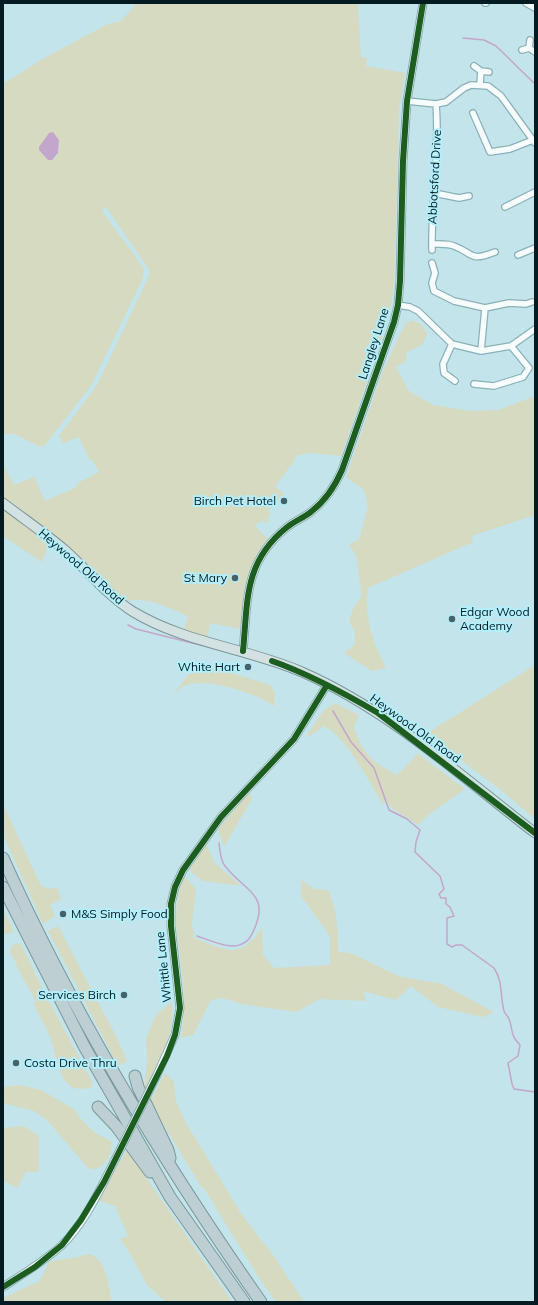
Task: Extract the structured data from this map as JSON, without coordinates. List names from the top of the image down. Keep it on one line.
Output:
{"streets":{"main road":["Heywood Old Road"],"street":["Abbotsford Drive","Langley Lane","Whittle Lane"]},"crossings":[["Langley Lane","Heywood Old Road"],["Heywood Old Road","Whittle Lane"]],"places":["Birch Pet Hotel","St Mary","Edgar Wood Academy","White Hart","M&S Simply Food","Services Birch","Costa Drive Thru"]}
